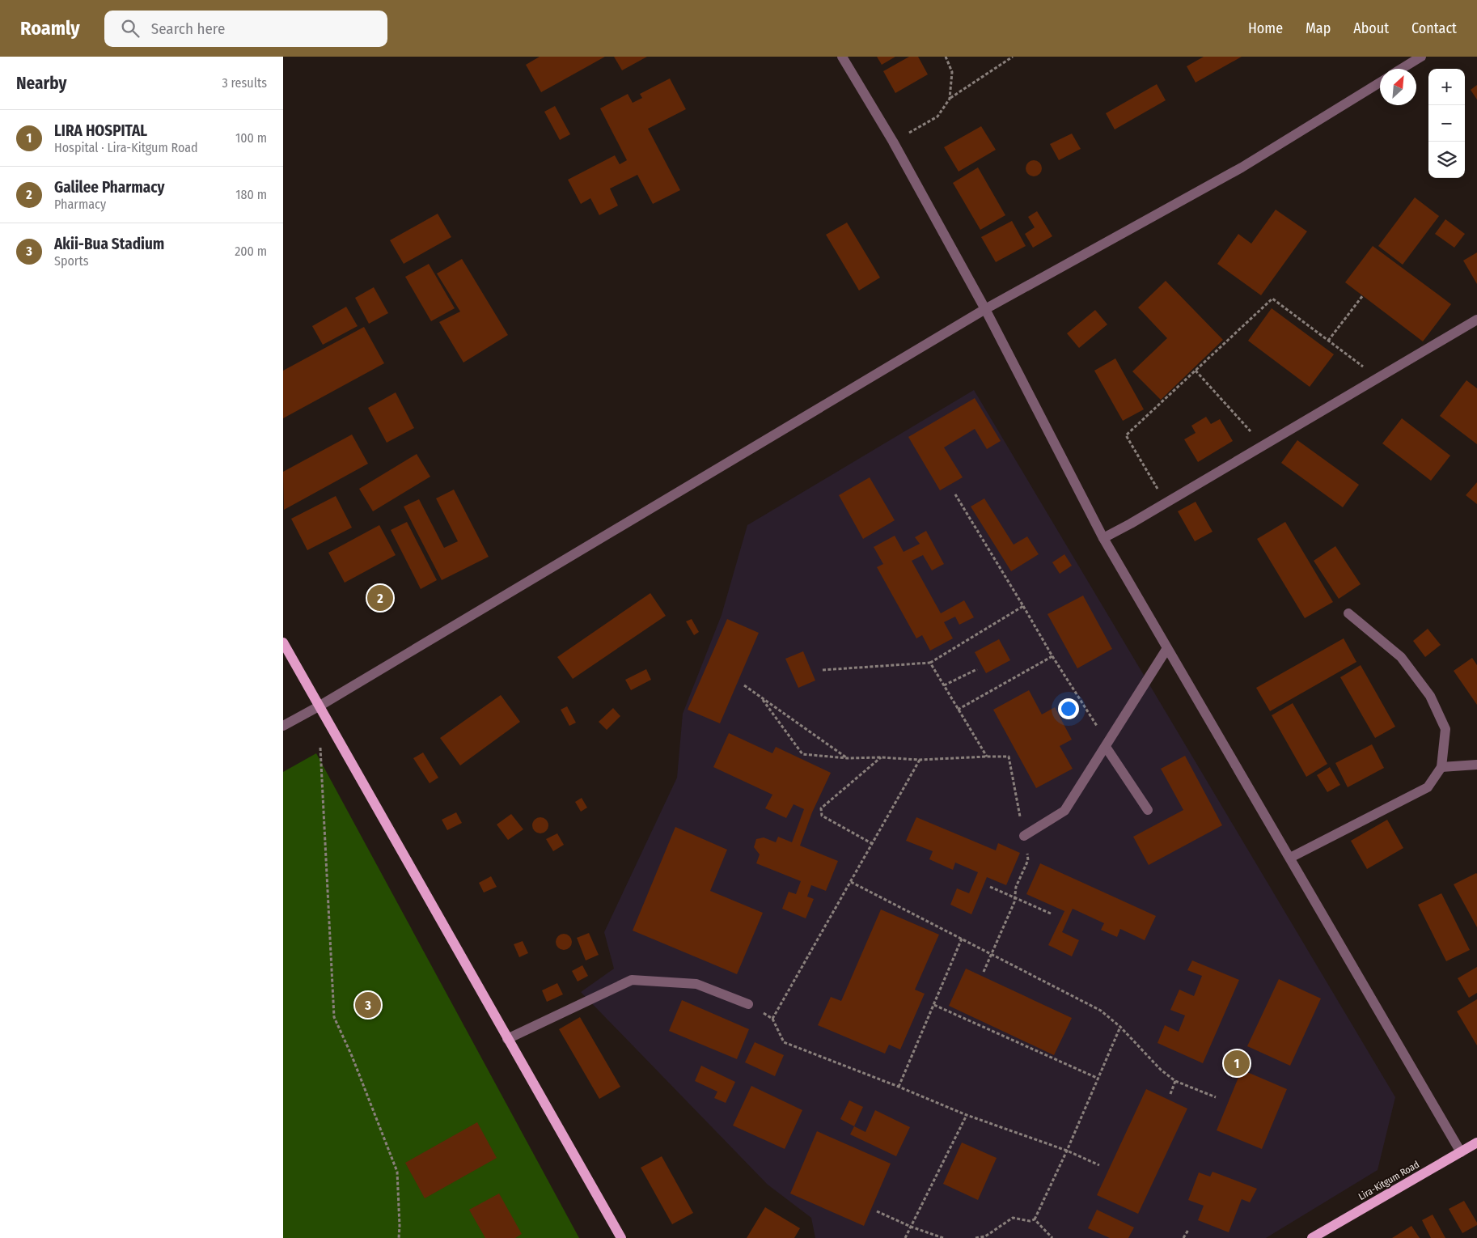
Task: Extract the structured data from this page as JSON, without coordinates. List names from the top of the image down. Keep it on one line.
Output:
{"streets":{"main road":["Lira-Kitgum Road"]},"north":"top right","page":{"header":"Roamly","search":"Search here","nav":["Home","Map","About","Contact"],"heading":["Nearby","3 results"],"map_buttons":["+","−"],"list":[{"mark":"1","name":"LIRA HOSPITAL","note":"Hospital · Lira-Kitgum Road","value":"100 m"},{"mark":"2","name":"Galilee Pharmacy","note":"Pharmacy","value":"180 m"},{"mark":"3","name":"Akii-Bua Stadium","note":"Sports","value":"200 m"}],"pins":["2","3","1"]}}
